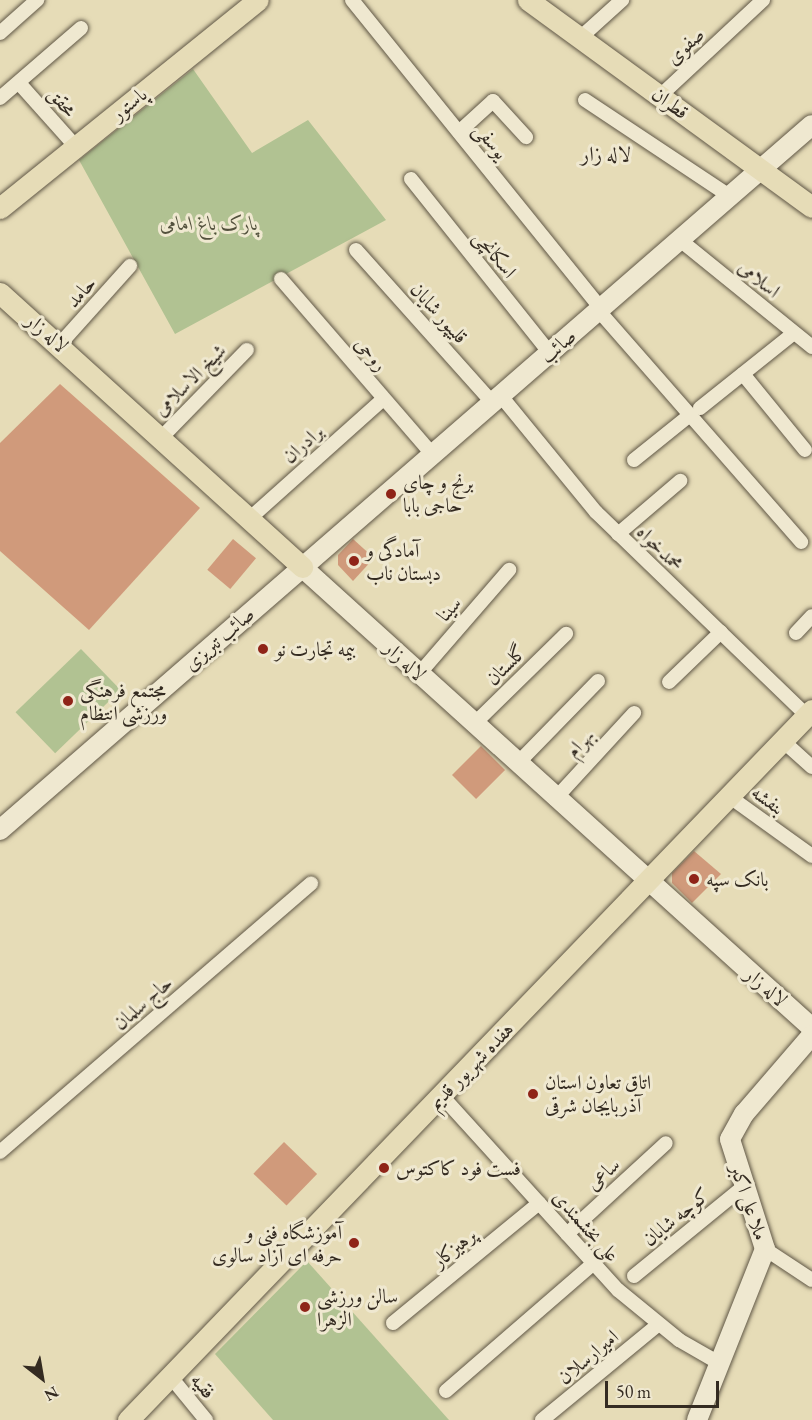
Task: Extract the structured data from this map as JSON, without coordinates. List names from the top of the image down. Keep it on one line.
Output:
{"streets":{"main road":["قطران","پاستور","لاله زار","صائب","صائب تبریزی","هفده شهریور قدیم","ملا علی اکبر"],"street":["صفوی","محقق","یوسفی","اسکانچی","اسلامی","حامد","قلیپور شایان","روحی","شیخ الاسلامی","برادران","محمدخواه","سینا","گلستان","بهرام","بنفشه","حاج سلمان","ساعی","کوچه شایان","علی بخشمندی","پرهیزکار","امیرارسلان","فقیه"]},"crossings":[["صفوی","قطران"],["محقق","پاستور"],["قطران","صائب"],["یوسفی","صائب"],["اسکانچی","صائب"],["اسلامی","صائب"],["حامد","لاله زار"],["قلیپور شایان","صائب"],["قلیپور شایان","محمدخواه"],["لاله زار","صائب"],["لاله زار","شیخ الاسلامی"],["لاله زار","برادران"],["لاله زار","سینا"],["لاله زار","صائب تبریزی"],["لاله زار","گلستان"],["لاله زار","بهرام"],["لاله زار","هفده شهریور قدیم"],["صائب","روحی"],["صائب","محمدخواه"],["صائب","صائب تبریزی"],["روحی","برادران"],["محمدخواه","هفده شهریور قدیم"],["بنفشه","هفده شهریور قدیم"],["هفده شهریور قدیم","علی بخشمندی"],["هفده شهریور قدیم","فقیه"],["ساعی","علی بخشمندی"],["ملا علی اکبر","کوچه شایان"],["ملا علی اکبر","علی بخشمندی"],["علی بخشمندی","پرهیزکار"],["علی بخشمندی","امیرارسلان"]],"districts":["لاله زار"],"parks":["پارک باغ امامی"],"places":["برنج و چای حاجی بابا","آمادگی و دبستان ناب","بیمه تجارت نو","مجتمع فرهنگی ورزشی انتظام","بانک سپه","اتاق تعاون استان آذربایجان شرقی","فست فود کاکتوس","آموزشگاه فنی و حرفه ای آزاد سالوی","سالن ورزشی الزهرا"],"scale_bar":"50 m","north":"bottom right"}
